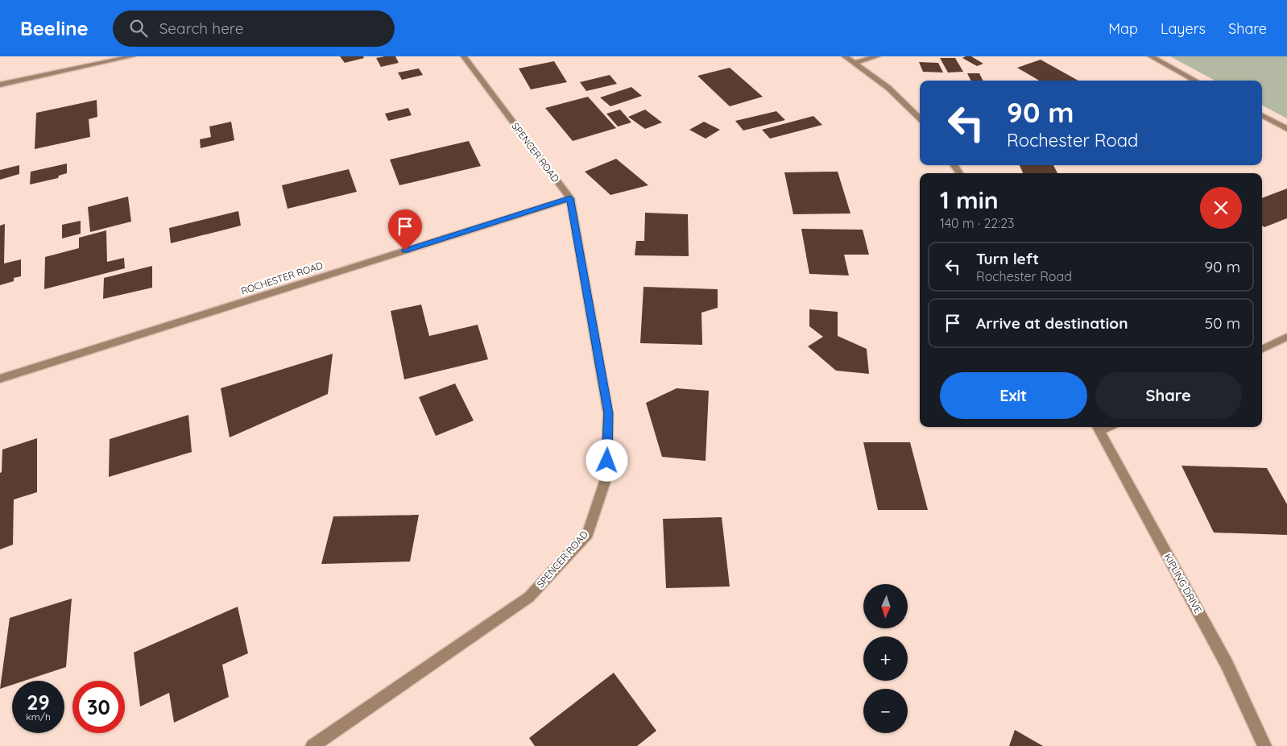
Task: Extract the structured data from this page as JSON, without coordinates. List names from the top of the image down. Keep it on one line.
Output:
{"streets":{"street":["SPENCER ROAD","ROCHESTER ROAD","KIPLING DRIVE"]},"crossings":[["SPENCER ROAD","ROCHESTER ROAD"]],"north":"bottom","page":{"header":"Beeline","search":"Search here","nav":["Map","Layers","Share"],"turn":["90 m","Rochester Road"],"heading":["1 min","140 m · 22:23"],"list":[{"name":"Turn left","note":"Rochester Road","value":"90 m"},{"name":"Arrive at destination","value":"50 m"}],"buttons":["Exit","Share"],"map_buttons":["+","−"],"speed":"29 km/h","limit":"30"}}
